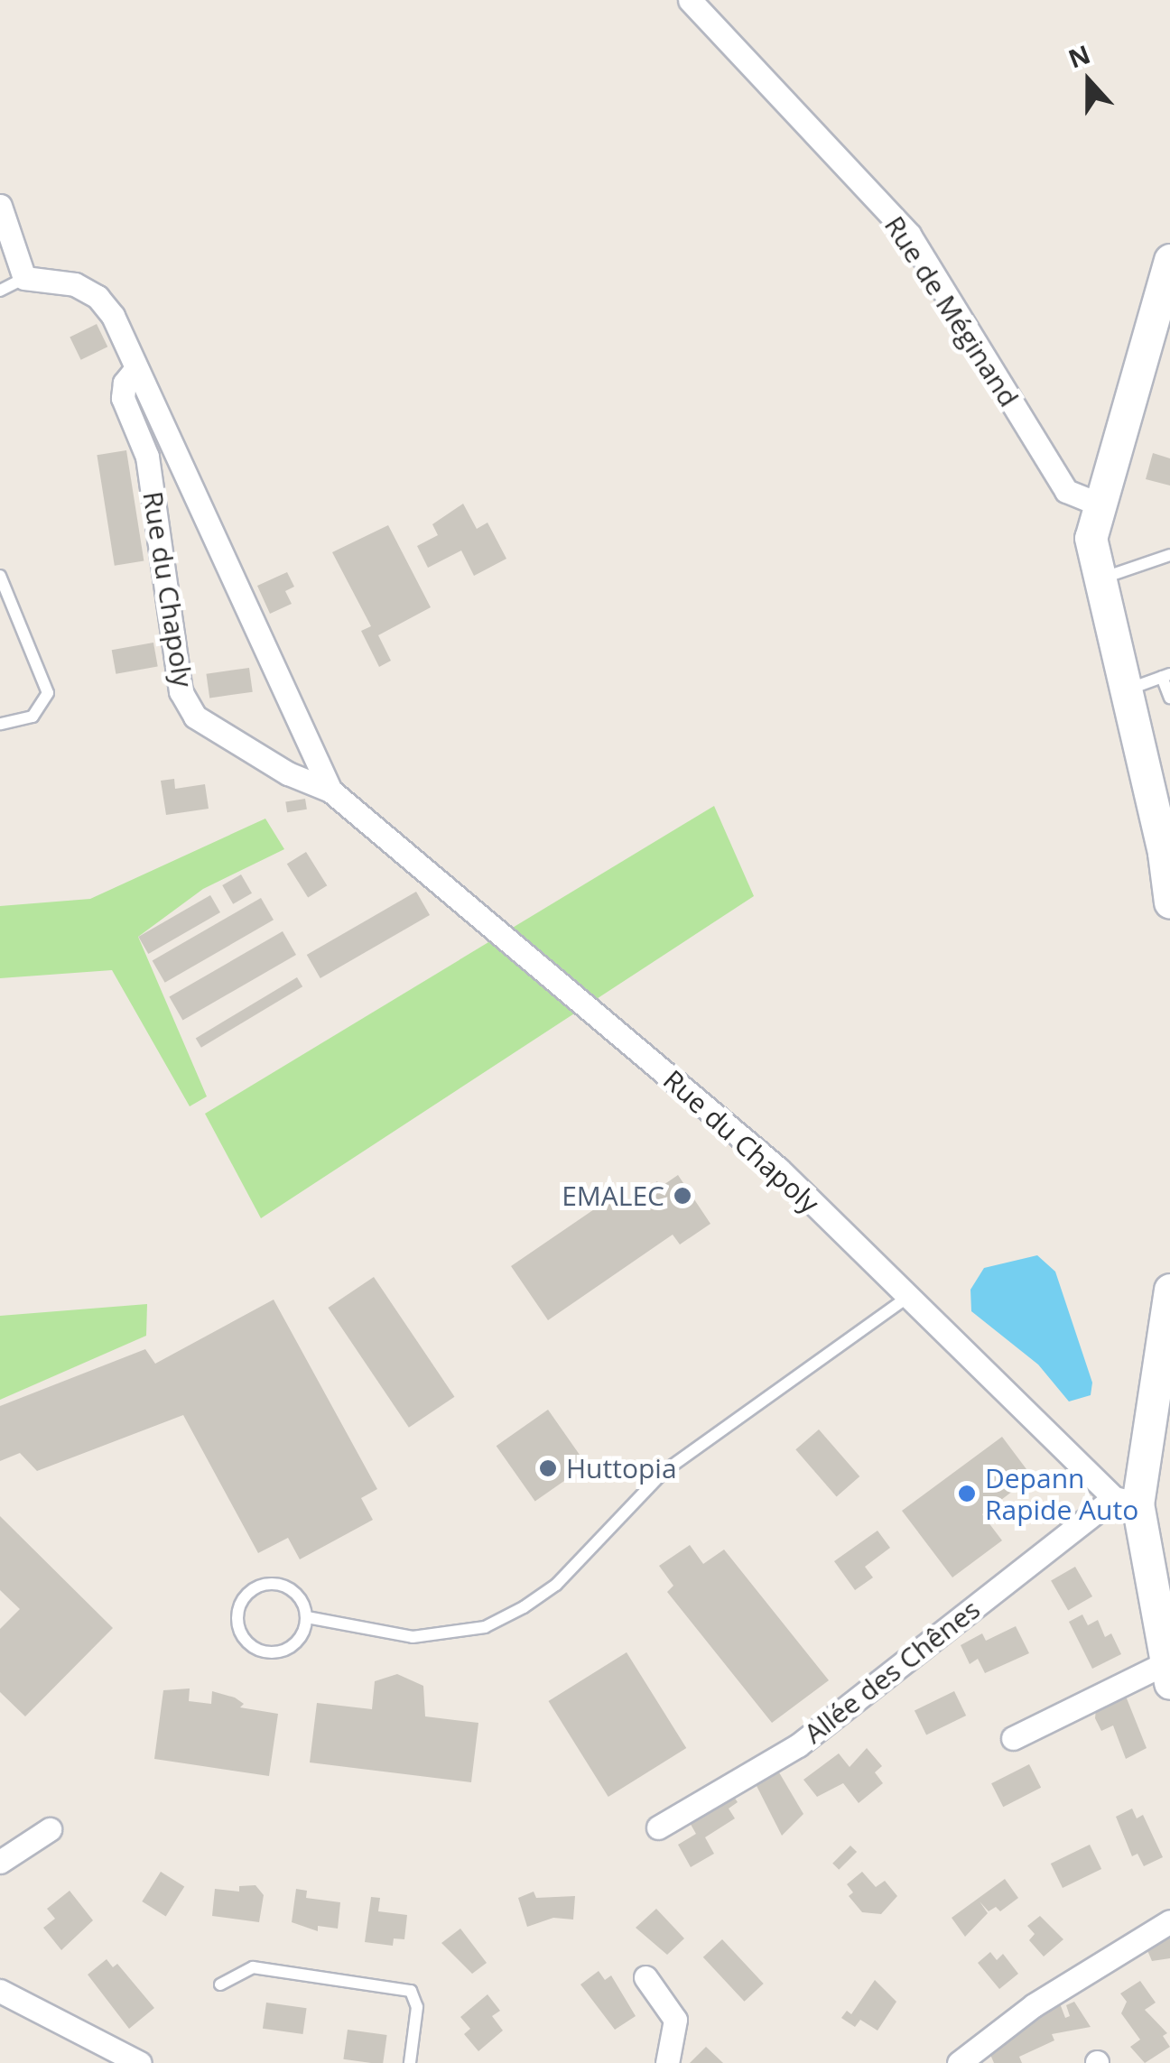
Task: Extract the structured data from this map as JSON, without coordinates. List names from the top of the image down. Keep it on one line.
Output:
{"streets":{"street":["Rue de Méginand","Rue du Chapoly","Allée des Chênes"]},"crossings":[["Rue du Chapoly","Allée des Chênes"]],"places":["EMALEC","Huttopia","Depann Rapide Auto"],"north":"top"}
